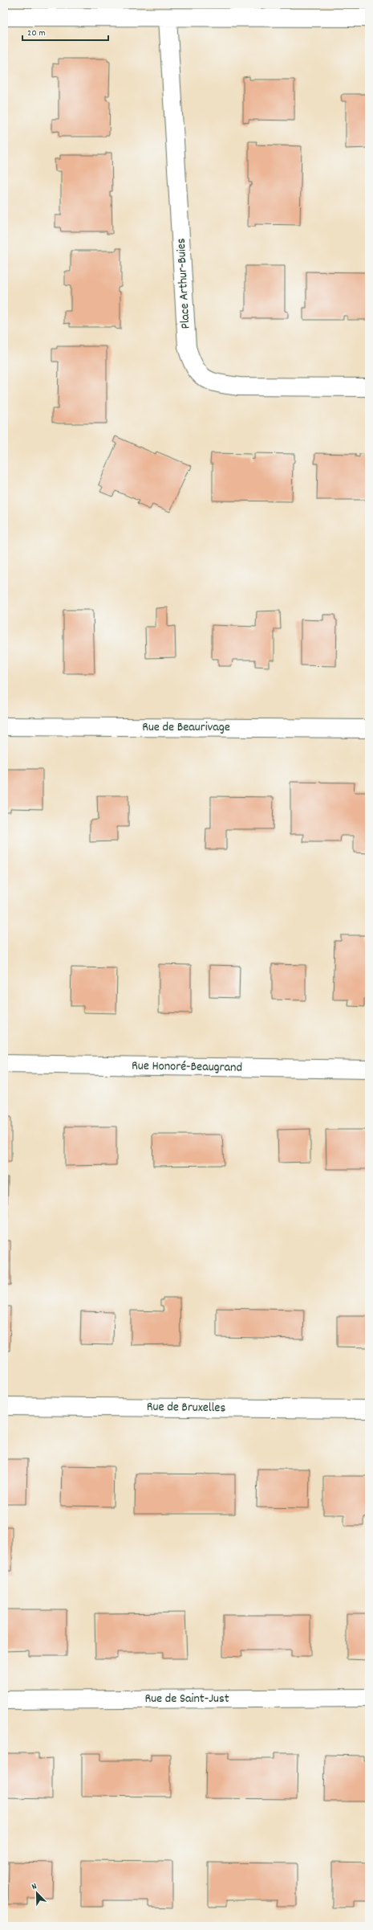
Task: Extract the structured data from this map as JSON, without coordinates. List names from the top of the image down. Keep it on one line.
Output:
{"streets":{"street":["Place Arthur-Buies","Rue de Beaurivage","Rue Honoré-Beaugrand","Rue de Bruxelles","Rue de Saint-Just"]},"scale_bar":"20 m","north":"top left"}
